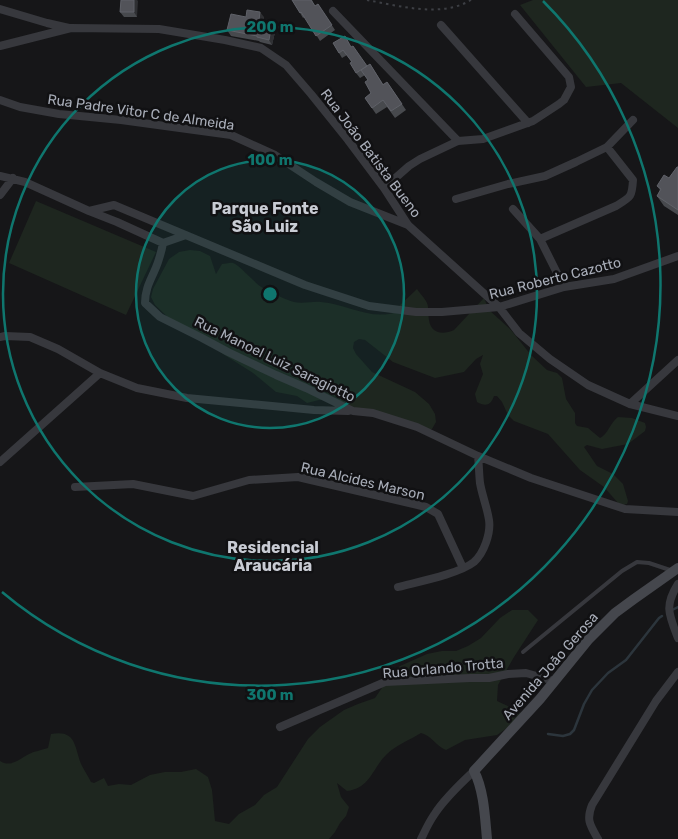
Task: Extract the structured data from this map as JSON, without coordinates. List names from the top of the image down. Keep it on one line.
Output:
{"streets":{"main road":["Avenida João Gerosa"],"street":["Rua Padre Vitor C de Almeida","Rua João Batista Bueno","Rua Roberto Cazotto","Rua Manoel Luiz Saragiotto","Rua Alcides Marson","Rua Orlando Trotta"]},"crossings":[["Rua Padre Vitor C de Almeida","Rua João Batista Bueno"],["Rua João Batista Bueno","Rua Roberto Cazotto"],["Avenida João Gerosa","Rua Orlando Trotta"]],"districts":["Parque Fonte São Luiz","Residencial Araucária"],"rings":["200 m","100 m","300 m"]}
